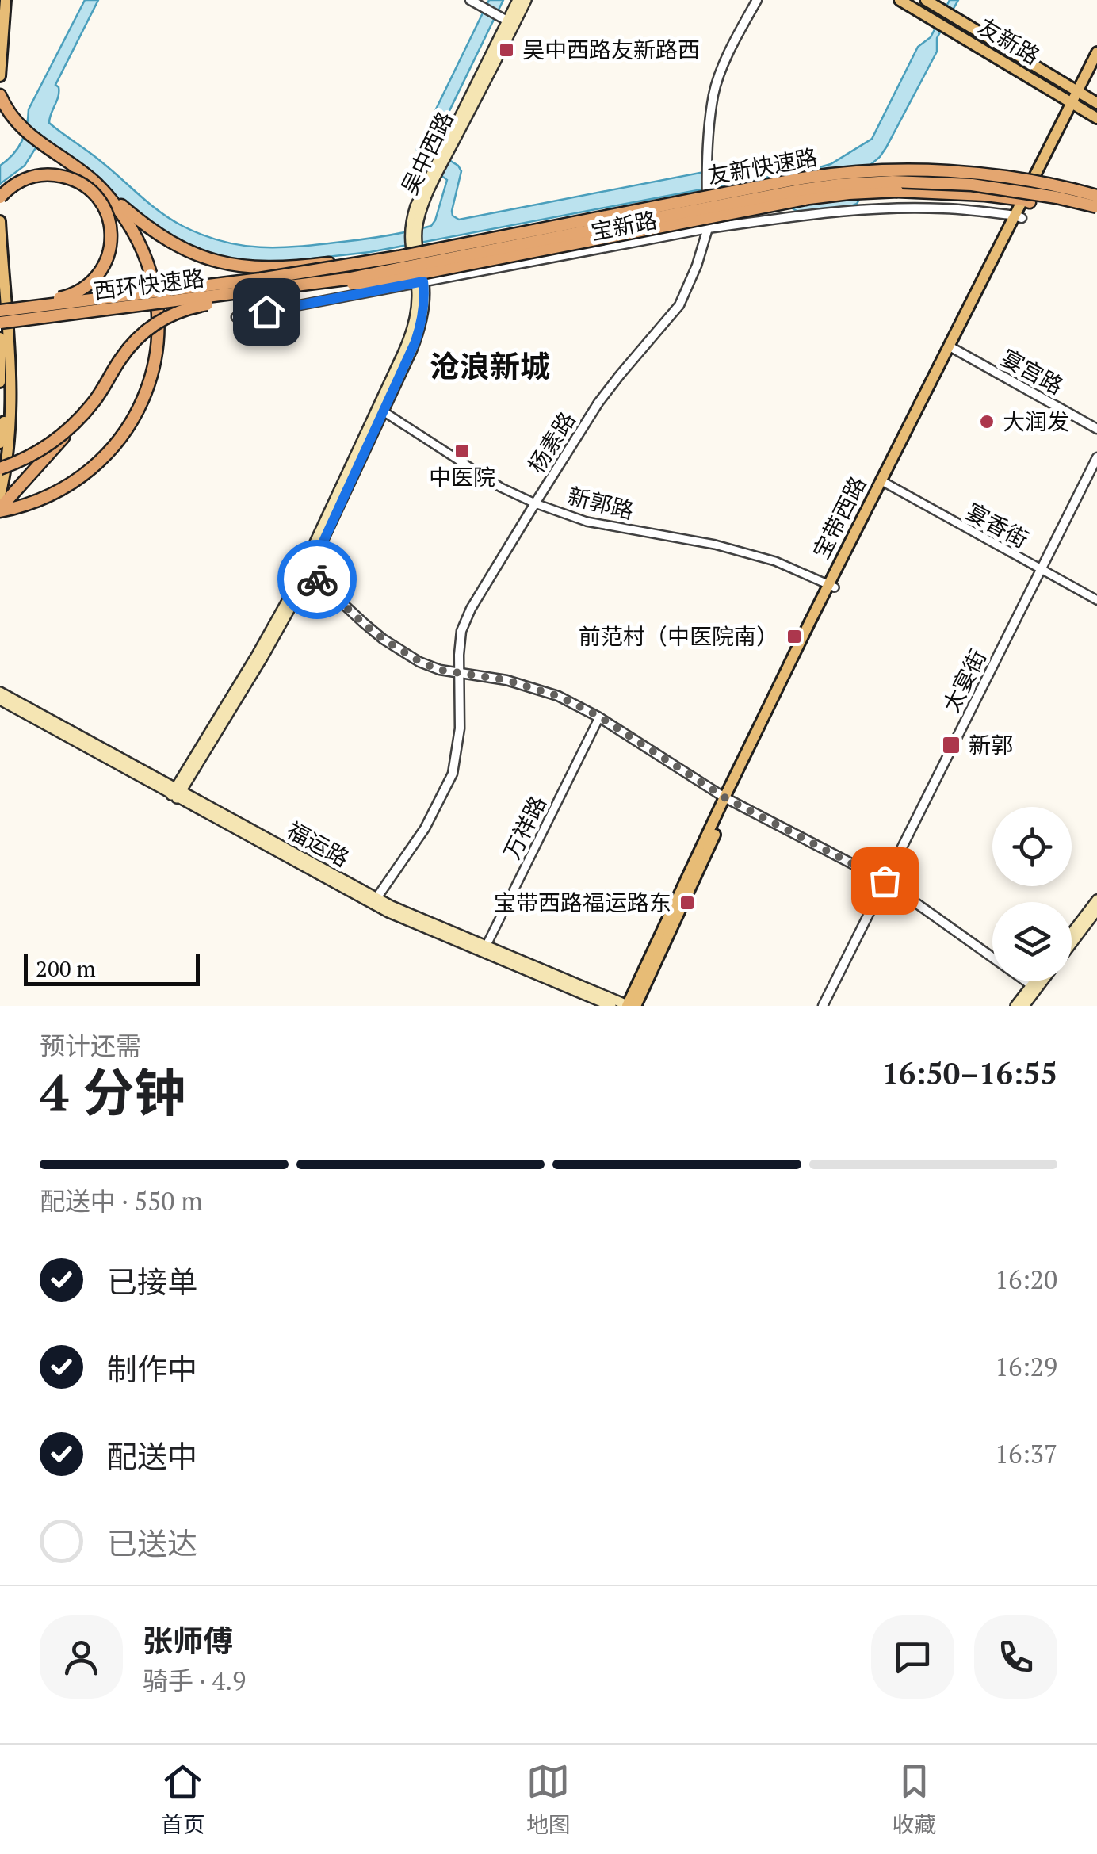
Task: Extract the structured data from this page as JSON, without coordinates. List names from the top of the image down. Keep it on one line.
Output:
{"streets":{"highway":["友新快速路","西环快速路"],"main road":["友新路","吴中西路","宝带西路","福运路"],"street":["宝新路","宴宫路","杨素路","新郭路","宴香街","太宴街","万祥路"]},"crossings":[["友新路","宝带西路"],["吴中西路","宝新路"],["吴中西路","新郭路"],["吴中西路","福运路"],["友新快速路","西环快速路"],["宝新路","杨素路"],["宝新路","宝带西路"],["宴宫路","宝带西路"],["杨素路","新郭路"],["杨素路","福运路"],["新郭路","宝带西路"],["宝带西路","宴香街"],["宝带西路","福运路"],["宴香街","太宴街"],["万祥路","福运路"]],"districts":["沧浪新城"],"places":{"transit":["吴中西路友新路西","中医院","前范村（中医院南）","新郭","宝带西路福运路东"],"other":["大润发"]},"scale_bar":"200 m","page":{"scale":"200 m","heading":["4 分钟","预计还需","16:50–16:55"],"panel":["张师傅","骑手 · 4.9"],"bar":"配送中 · 550 m","list":[["已接单","16:20"],["制作中","16:29"],["配送中","16:37"],"已送达"],"tabs":["首页","地图","收藏"]}}
